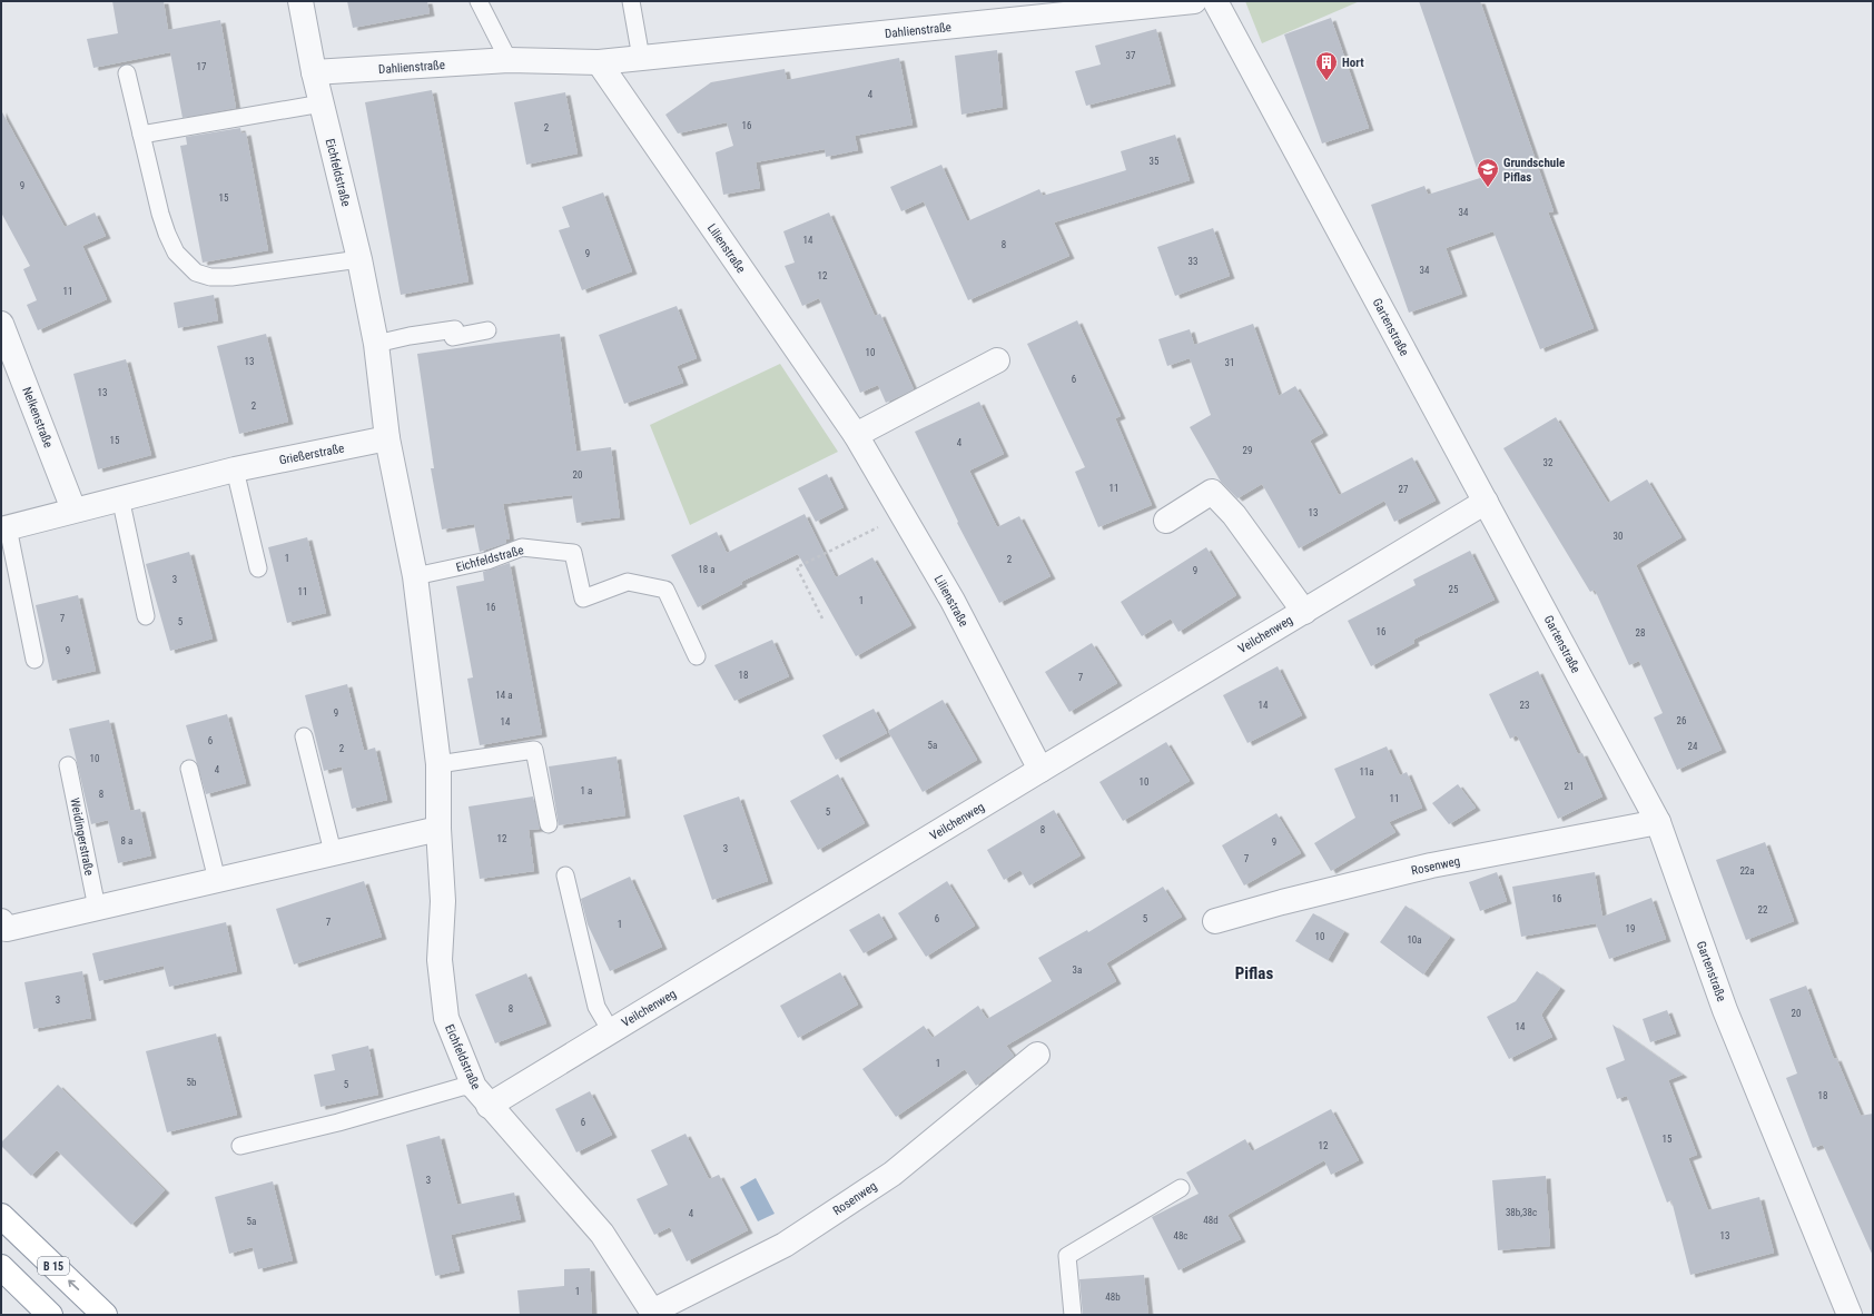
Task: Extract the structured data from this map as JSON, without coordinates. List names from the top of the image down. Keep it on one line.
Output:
{"streets":{"highway":["B 15"],"street":["Dahlienstraße","Eichfeldstraße","Lilienstraße","Gartenstraße","Nelkenstraße","Grießerstraße","Veilchenweg","Rosenweg"],"lane":["Weidingerstraße"]},"crossings":[["Dahlienstraße","Eichfeldstraße"],["Dahlienstraße","Lilienstraße"],["Eichfeldstraße","Grießerstraße"],["Eichfeldstraße","Veilchenweg"],["Eichfeldstraße","Rosenweg"],["Lilienstraße","Veilchenweg"],["Gartenstraße","Veilchenweg"],["Gartenstraße","Rosenweg"],["Nelkenstraße","Grießerstraße"]],"districts":["Piflas"],"places":{"building":["Hort"],"school or university":["Grundschule Piflas"]},"house_numbers":["37","17","4","16","2","35","9","15","34","14","8","9","33","34","12","11","10","13","31","6","13","2","15","4","29","32","20","11","27","13","30","1","2","18 a","9","3","25","11","1","16","7","5","16","28","9","18","7","14 a","14","23","9","26","14","6","5a","24","2","10","4","11a","10","21","1 a","8","11","5","8","12","8 a","9","3","7","22a","16","22","6","5","7","1","19","10","10a","3a","3","8","20","14","1","5b","5","18","6","15","12","3","38b,38c","4","48d","5a","48c","13","1","48b"]}
